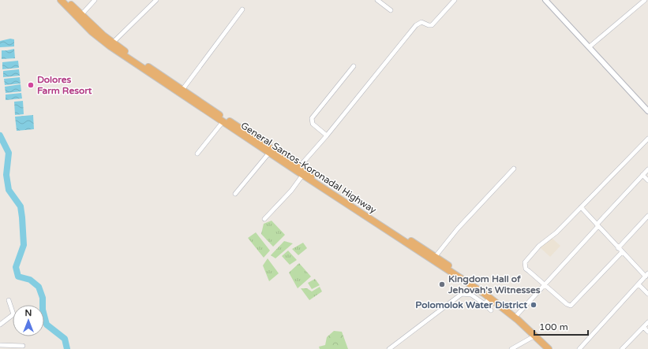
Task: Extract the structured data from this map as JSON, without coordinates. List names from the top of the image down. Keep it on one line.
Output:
{"streets":{"highway":["General Santos-Koronadal Highway"]},"places":["Dolores Farm Resort","Kingdom Hall of Jehovah's Witnesses","Polomolok Water District"],"scale_bar":"100 m","north":"top"}
